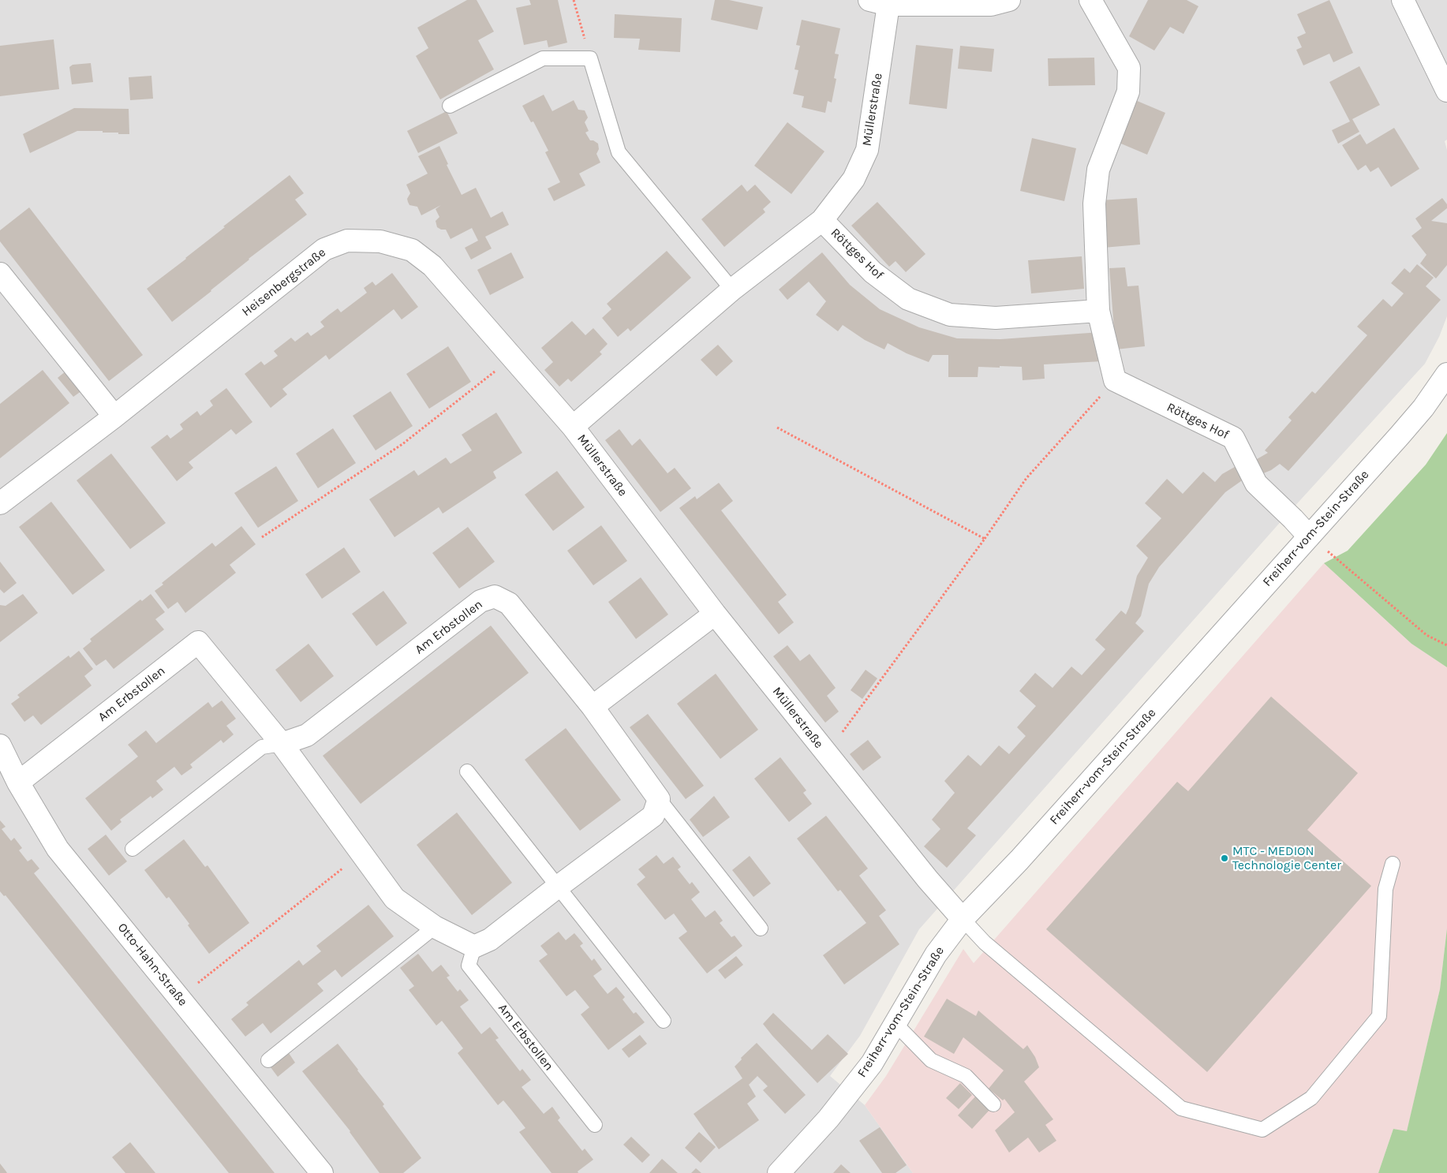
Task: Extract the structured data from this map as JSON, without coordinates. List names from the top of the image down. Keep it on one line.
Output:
{"streets":{"street":["Müllerstraße","Röttges Hof","Heisenbergstraße","Freiherr-vom-Stein-Straße","Am Erbstollen","Otto-Hahn-Straße"]},"crossings":[["Müllerstraße","Röttges Hof"],["Müllerstraße","Heisenbergstraße"],["Müllerstraße","Freiherr-vom-Stein-Straße"],["Röttges Hof","Freiherr-vom-Stein-Straße"],["Am Erbstollen","Otto-Hahn-Straße"]],"places":["MTC - MEDION Technologie Center"]}
